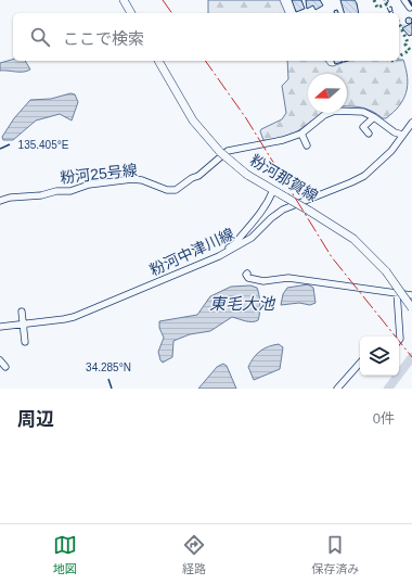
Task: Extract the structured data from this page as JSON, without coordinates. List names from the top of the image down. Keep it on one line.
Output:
{"streets":{"main road":["粉河那賀線"],"street":["粉河25号線","粉河中津川線"]},"crossings":[["粉河25号線","粉河中津川線"]],"water":["東毛大池"],"north":"left","page":{"search":"ここで検索","heading":["周辺","0件"],"nav":["地図","経路","保存済み"]},"coordinates":["135.405°E","34.285°N"]}
